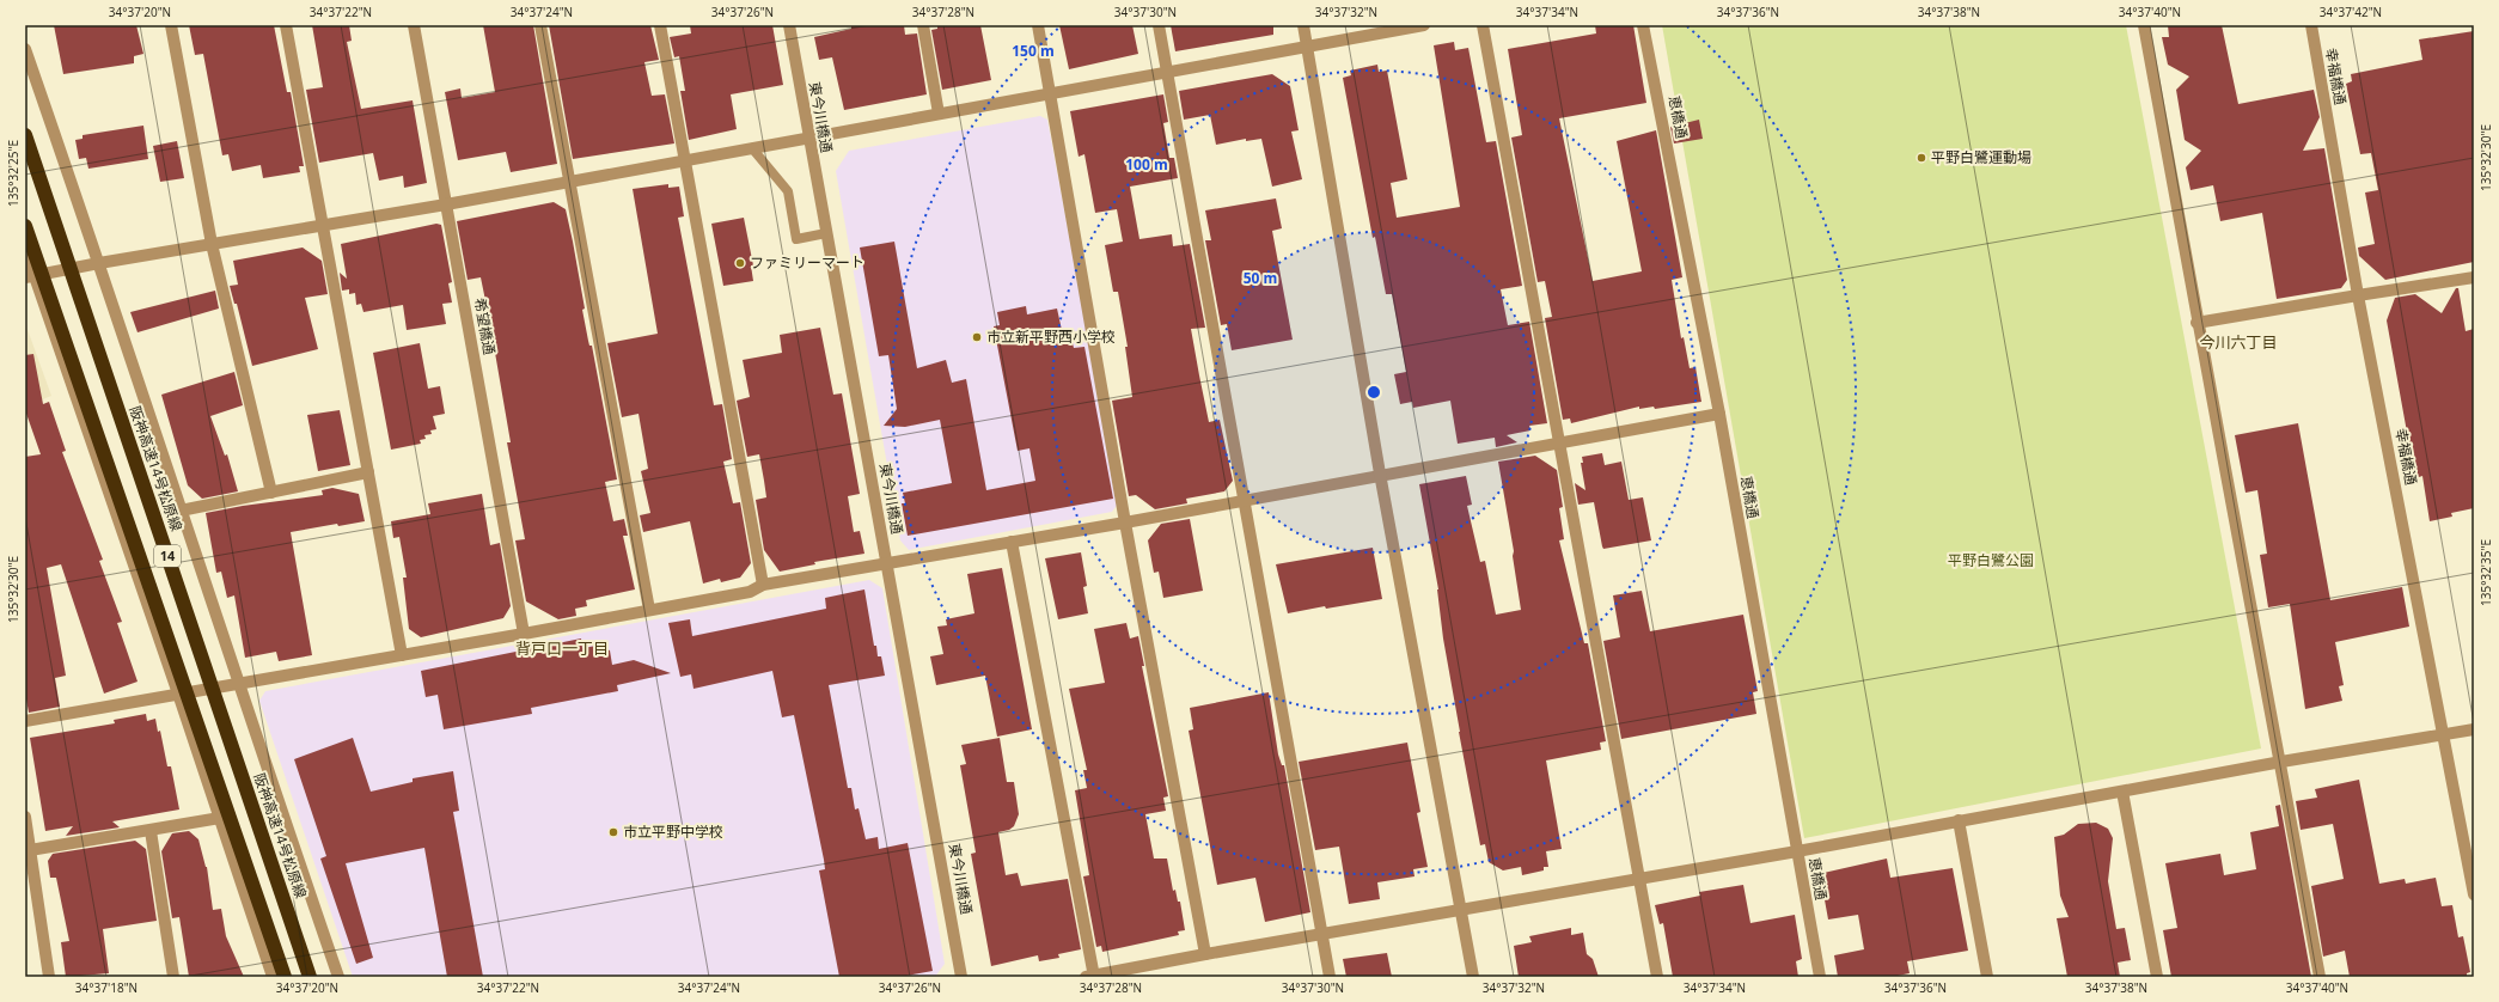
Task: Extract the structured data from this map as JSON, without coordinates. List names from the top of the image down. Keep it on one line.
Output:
{"streets":{"highway":["阪神高速14号松原線","14"],"street":["幸福橋通","東今川橋通","恵橋通","希望橋通"]},"districts":["今川六丁目","背戸口一丁目"],"parks":["平野白鷺公園"],"places":["平野白鷺運動場","ファミリーマート","市立新平野西小学校","市立平野中学校"],"coordinates":["34°37'20\"N","34°37'22\"N","34°37'24\"N","34°37'26\"N","34°37'28\"N","34°37'30\"N","34°37'32\"N","34°37'34\"N","34°37'36\"N","34°37'38\"N","34°37'40\"N","34°37'42\"N","135°32'30\"E","135°32'25\"E","135°32'35\"E","34°37'18\"N"],"rings":["150 m","100 m","50 m"]}
